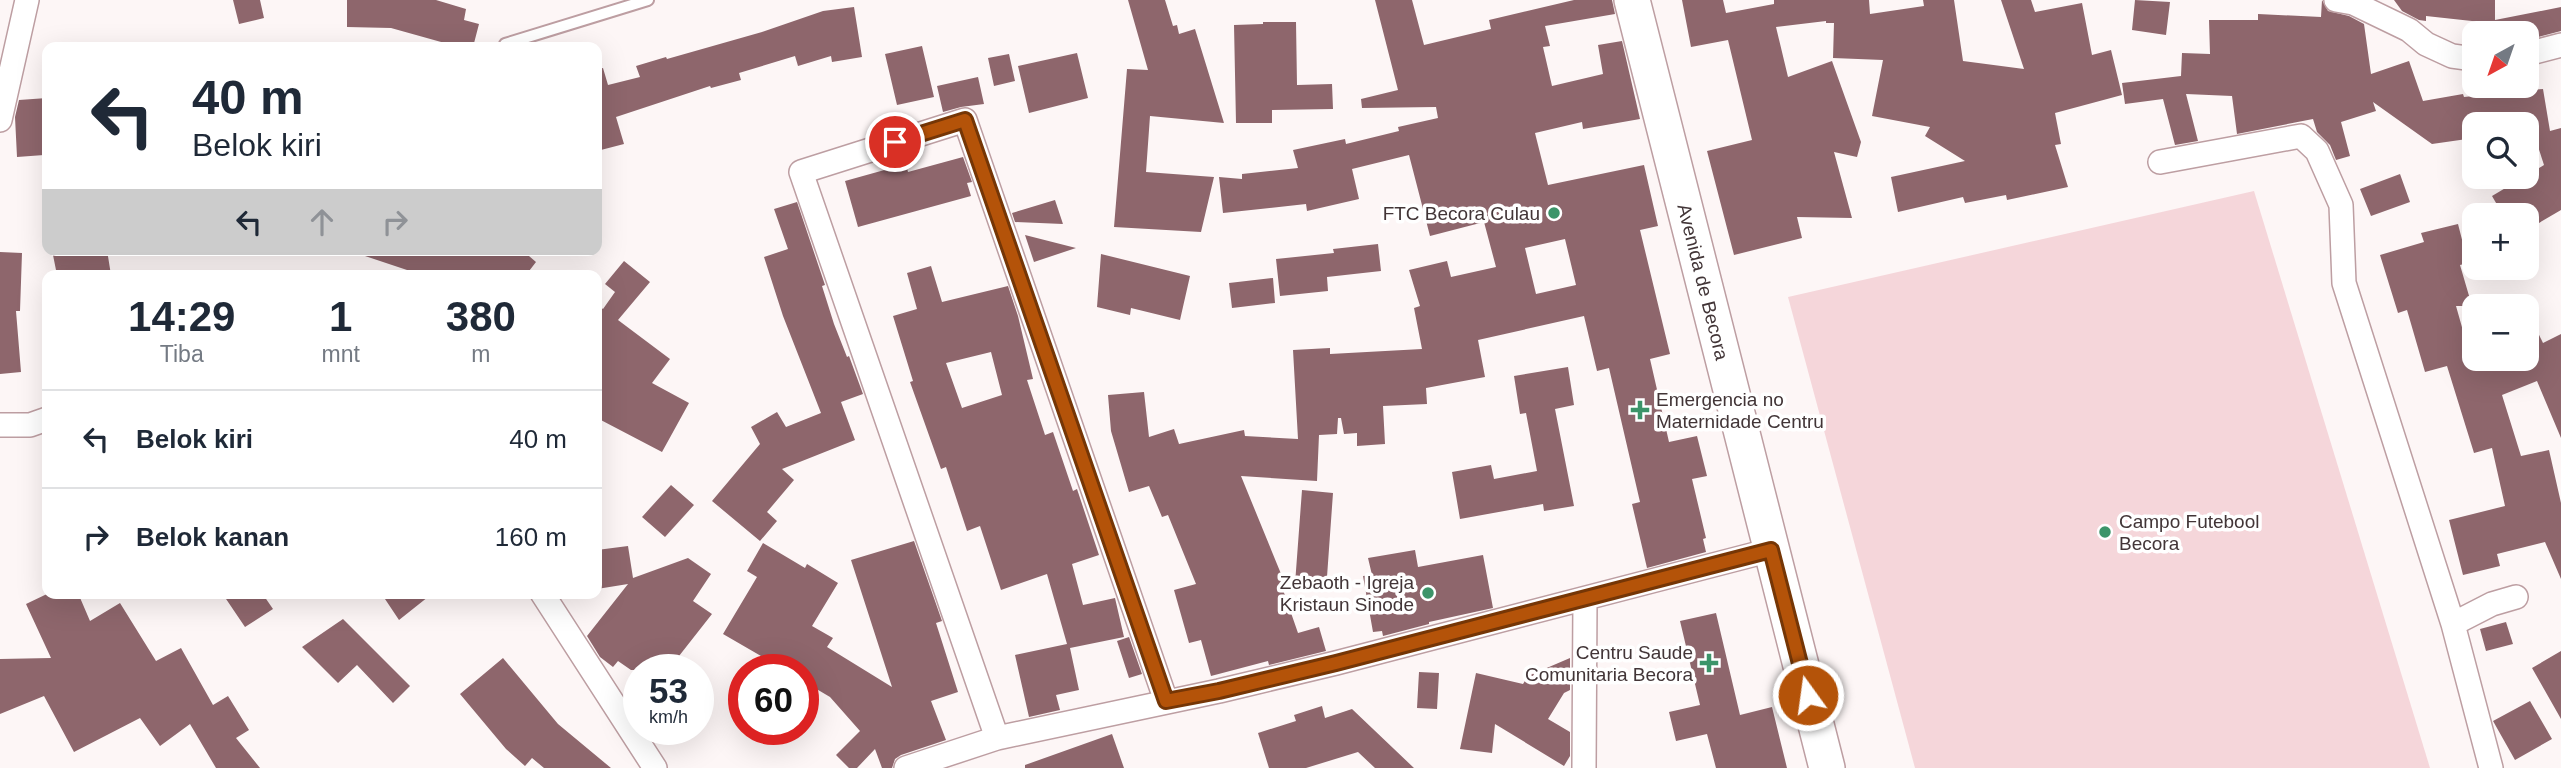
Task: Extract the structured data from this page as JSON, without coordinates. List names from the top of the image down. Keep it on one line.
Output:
{"streets":{"main road":["Avenida de Becora"]},"places":{"other":["FTC Becora Culau","Campo Futebool Becora","Zebaoth - Igreja Kristaun Sinode"],"health":["Emergencia no Maternidade Centru","Centru Saude Comunitaria Becora"]},"north":"bottom left","page":{"map_buttons":["+","−"],"turn":["40 m","Belok kiri"],"eta":["14:29","Tiba","1","mnt","380","m"],"list":[{"name":"Belok kiri","value":"40 m"},{"name":"Belok kanan","value":"160 m"}],"speed":"53 km/h","limit":"60"}}
